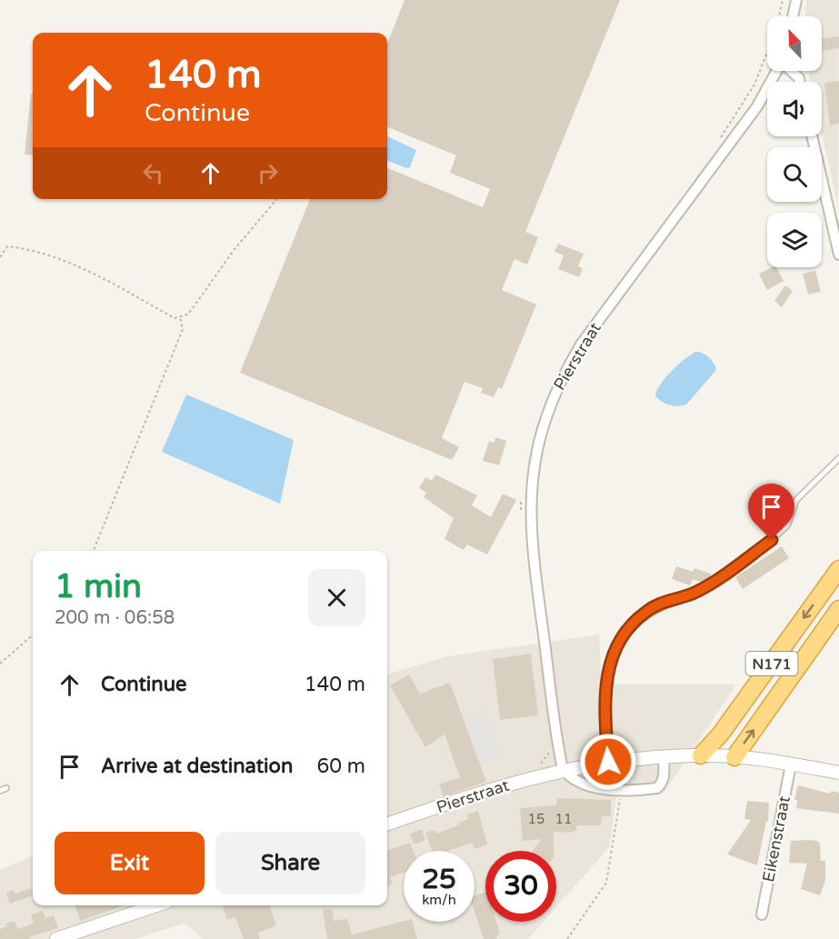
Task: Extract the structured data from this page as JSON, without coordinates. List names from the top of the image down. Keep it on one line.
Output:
{"streets":{"highway":["N171"],"street":["Pierstraat","Eikenstraat"]},"house_numbers":["15","11"],"north":"top left","page":{"turn":["140 m","Continue"],"heading":["1 min","200 m · 06:58"],"list":[{"name":"Continue","value":"140 m"},{"name":"Arrive at destination","value":"60 m"}],"buttons":["Exit","Share"],"speed":"25 km/h","limit":"30"}}
